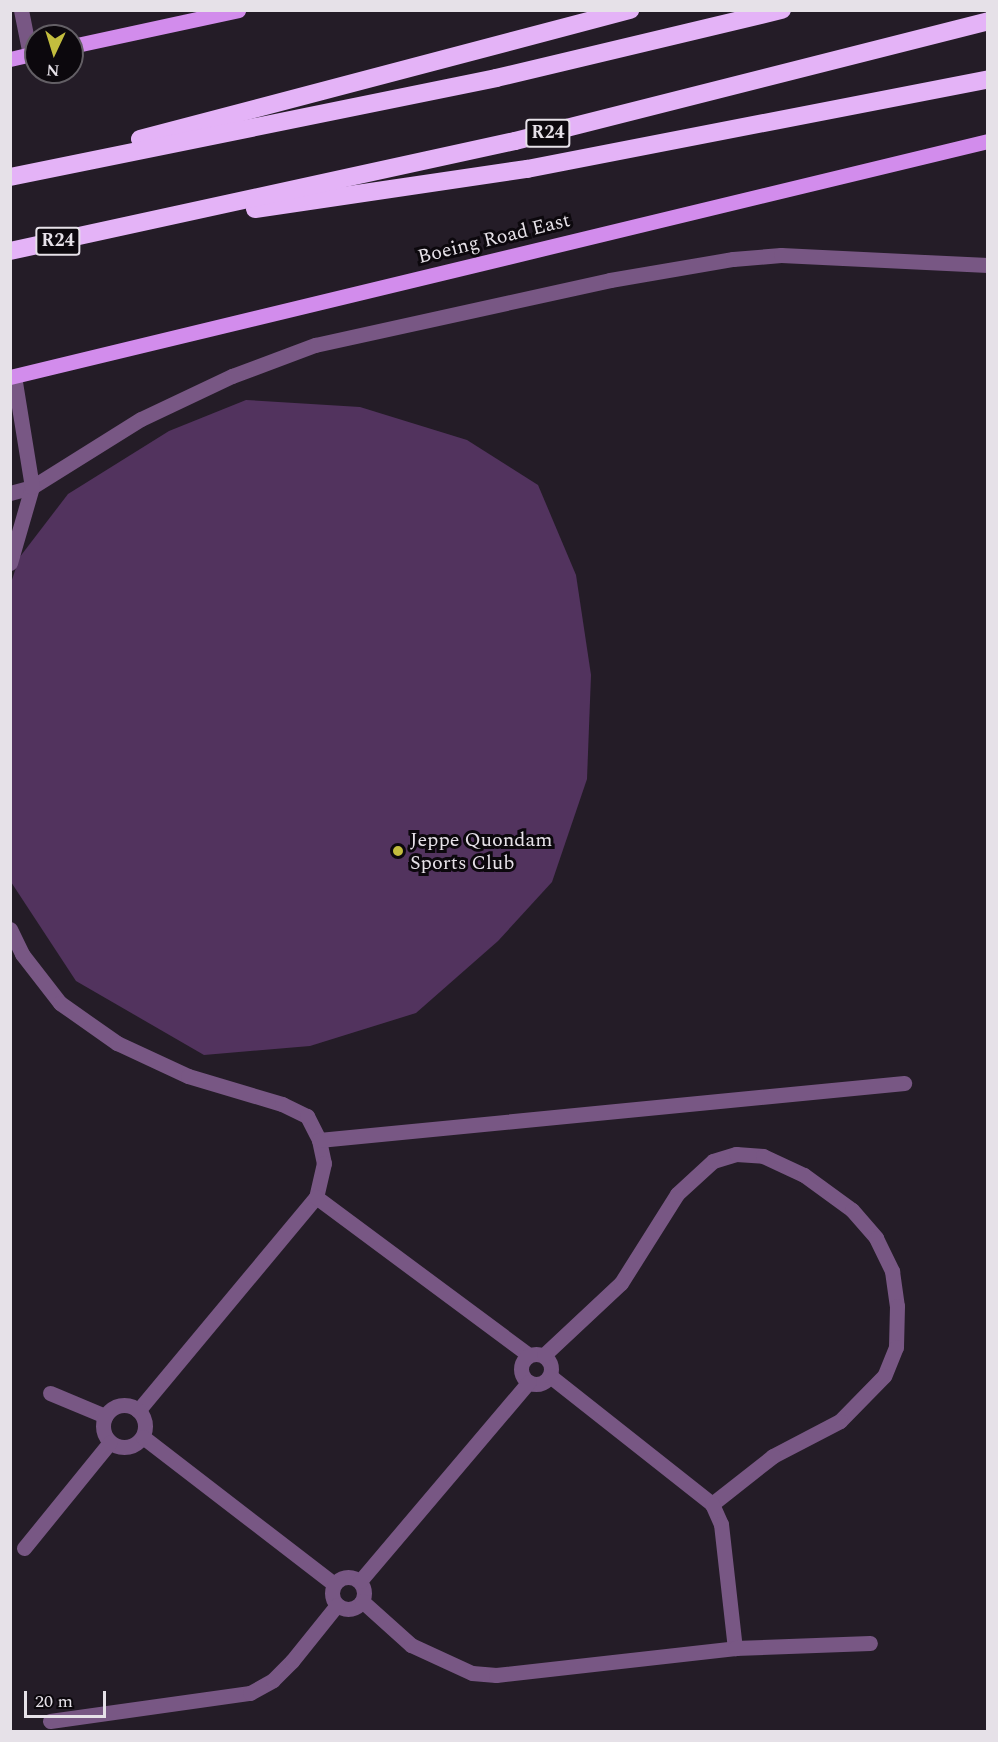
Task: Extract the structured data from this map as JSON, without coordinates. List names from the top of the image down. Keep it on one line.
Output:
{"streets":{"highway":["R24"],"main road":["Boeing Road East"]},"places":["Jeppe Quondam Sports Club"],"scale_bar":"20 m","north":"bottom"}
